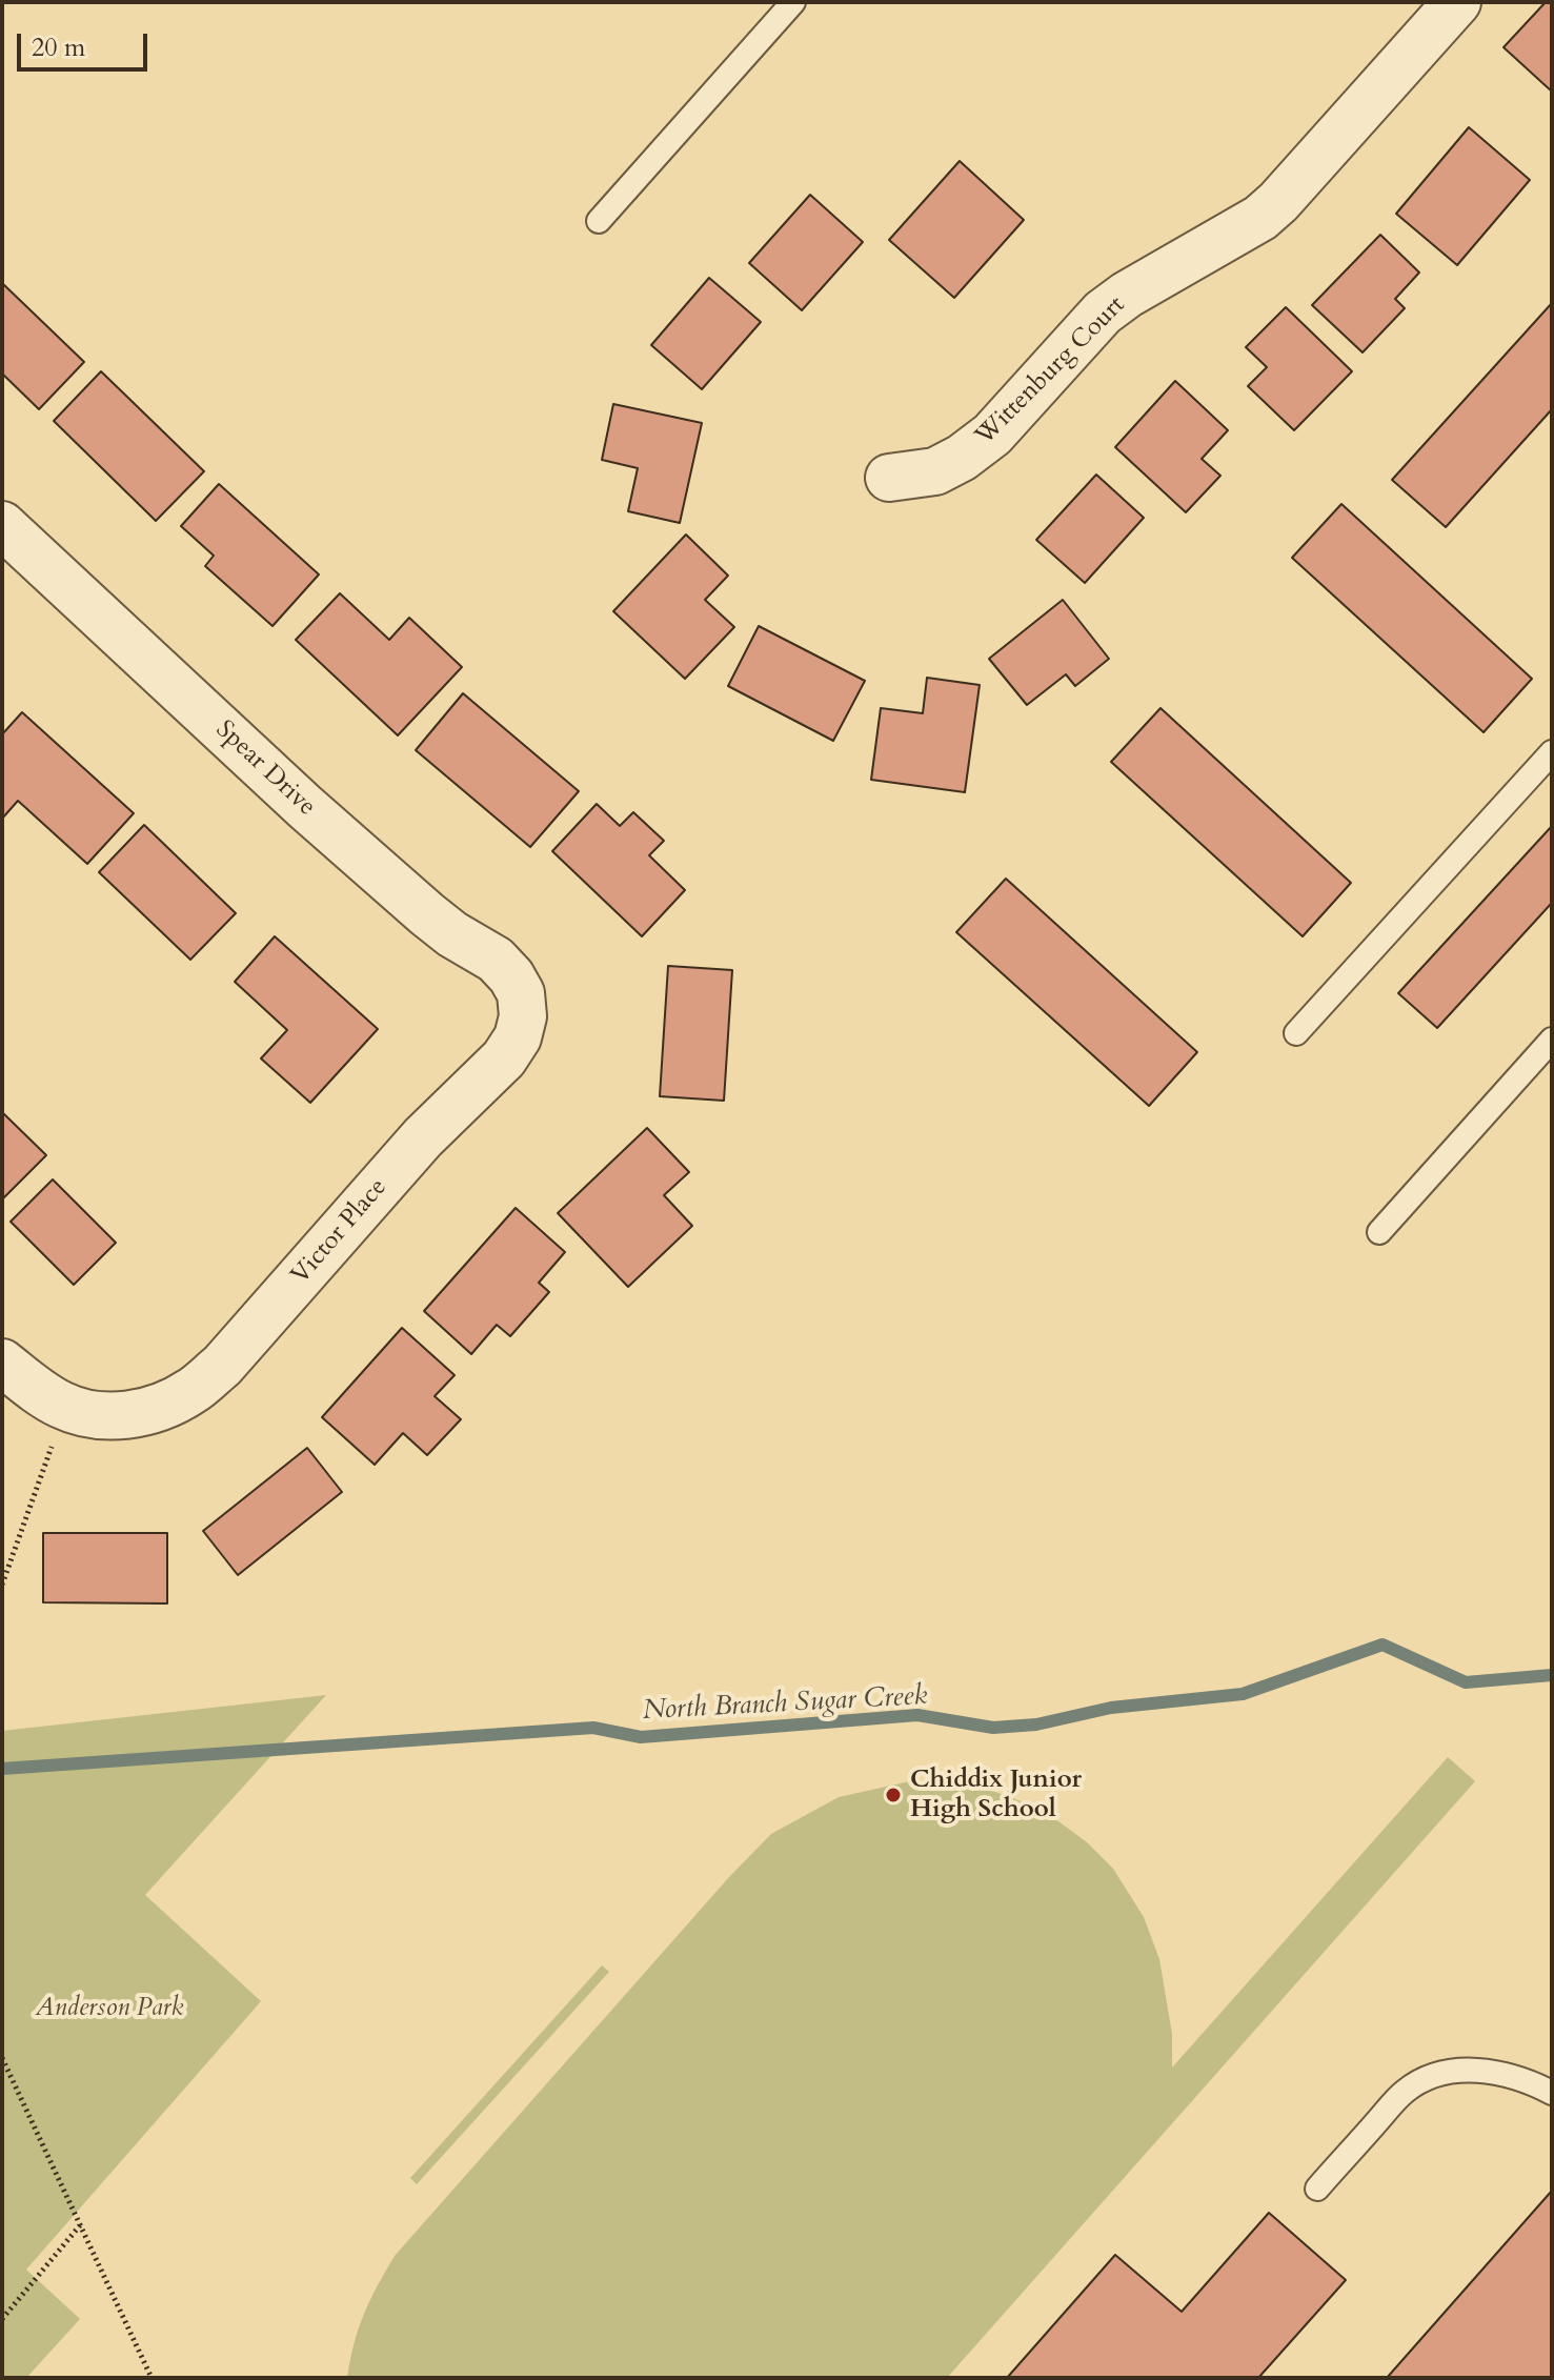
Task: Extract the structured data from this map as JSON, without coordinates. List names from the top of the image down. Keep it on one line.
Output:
{"streets":{"street":["Wittenburg Court","Spear Drive","Victor Place"]},"crossings":[["Spear Drive","Victor Place"]],"water":["North Branch Sugar Creek"],"parks":["Anderson Park"],"places":["Chiddix Junior High School"],"scale_bar":"20 m"}
